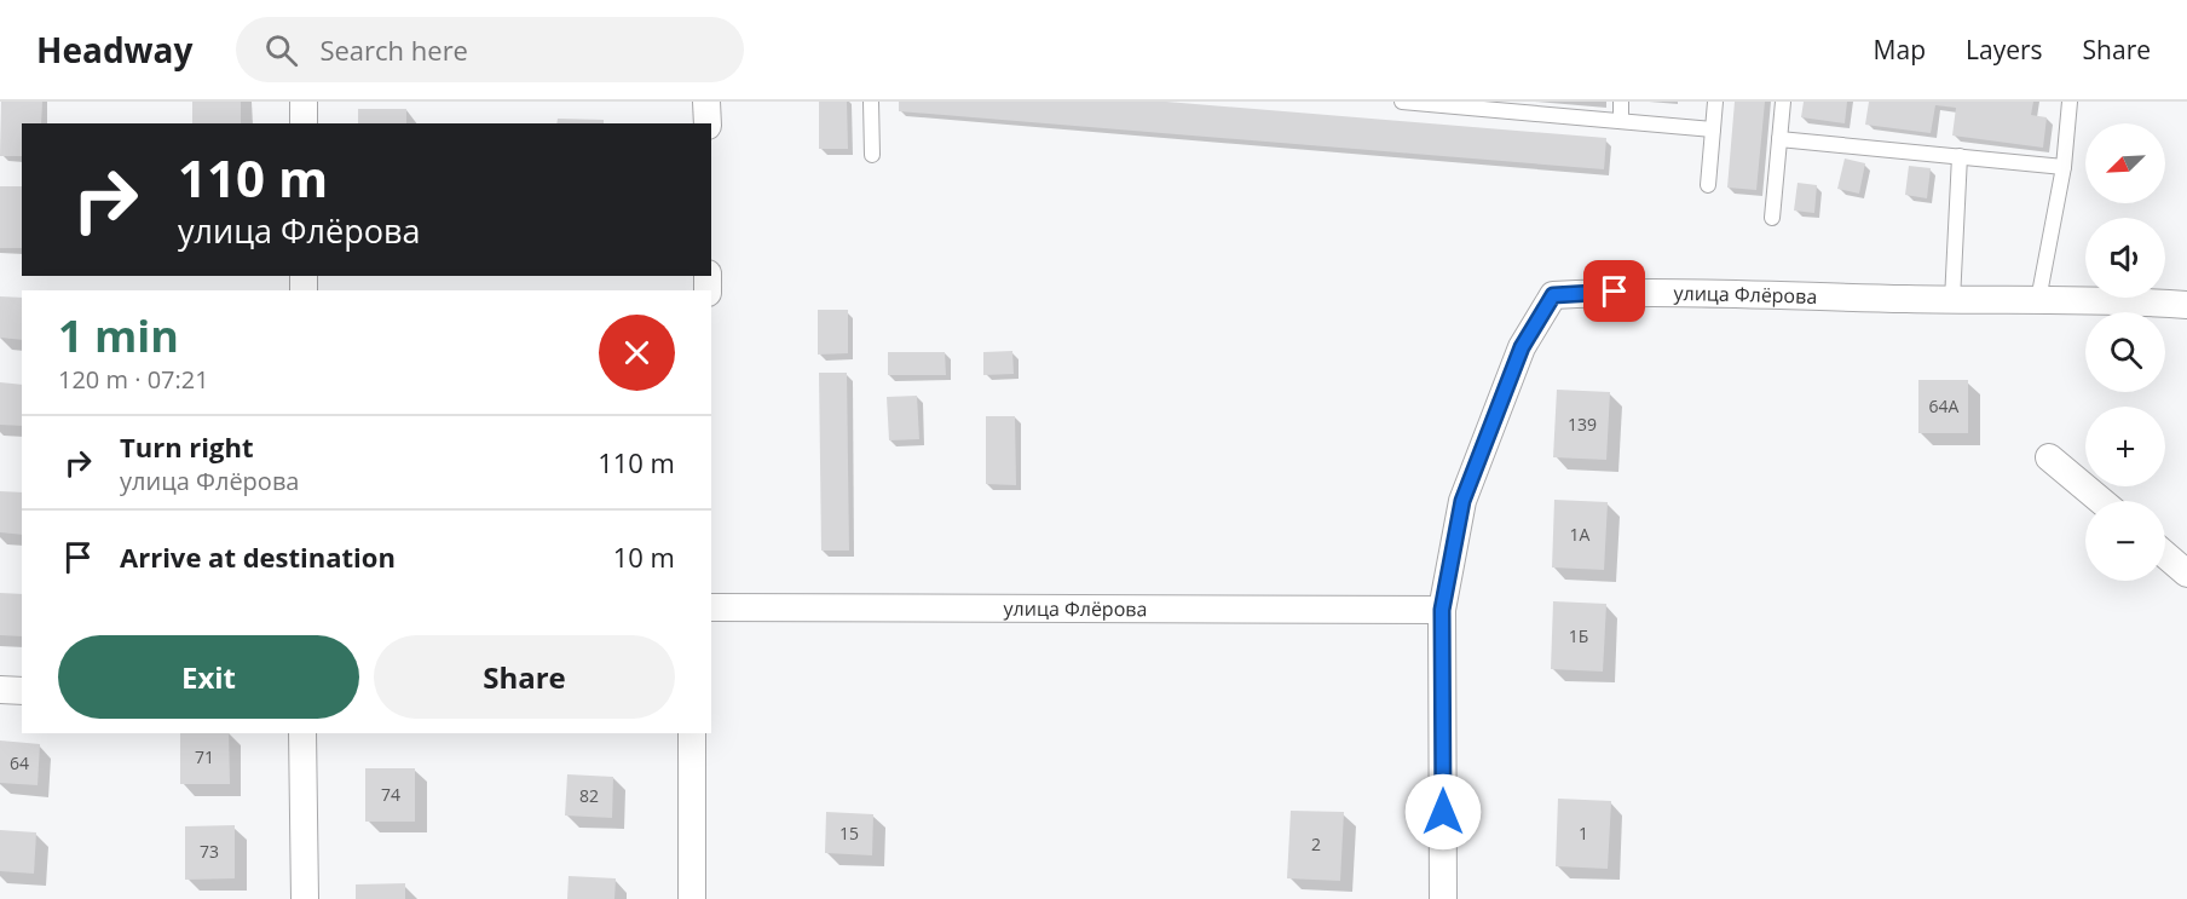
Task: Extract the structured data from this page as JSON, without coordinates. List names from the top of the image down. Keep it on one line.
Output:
{"streets":{"street":["улица Флёрова"]},"house_numbers":["64А","139","1А","1Б","71","64","74","82","15","1","2","73"],"north":"bottom left","page":{"header":"Headway","search":"Search here","nav":["Map","Layers","Share"],"map_buttons":["+","−"],"turn":["110 m","улица Флёрова"],"heading":["1 min","120 m · 07:21"],"list":[{"name":"Turn right","note":"улица Флёрова","value":"110 m"},{"name":"Arrive at destination","value":"10 m"}],"buttons":["Exit","Share"]}}
